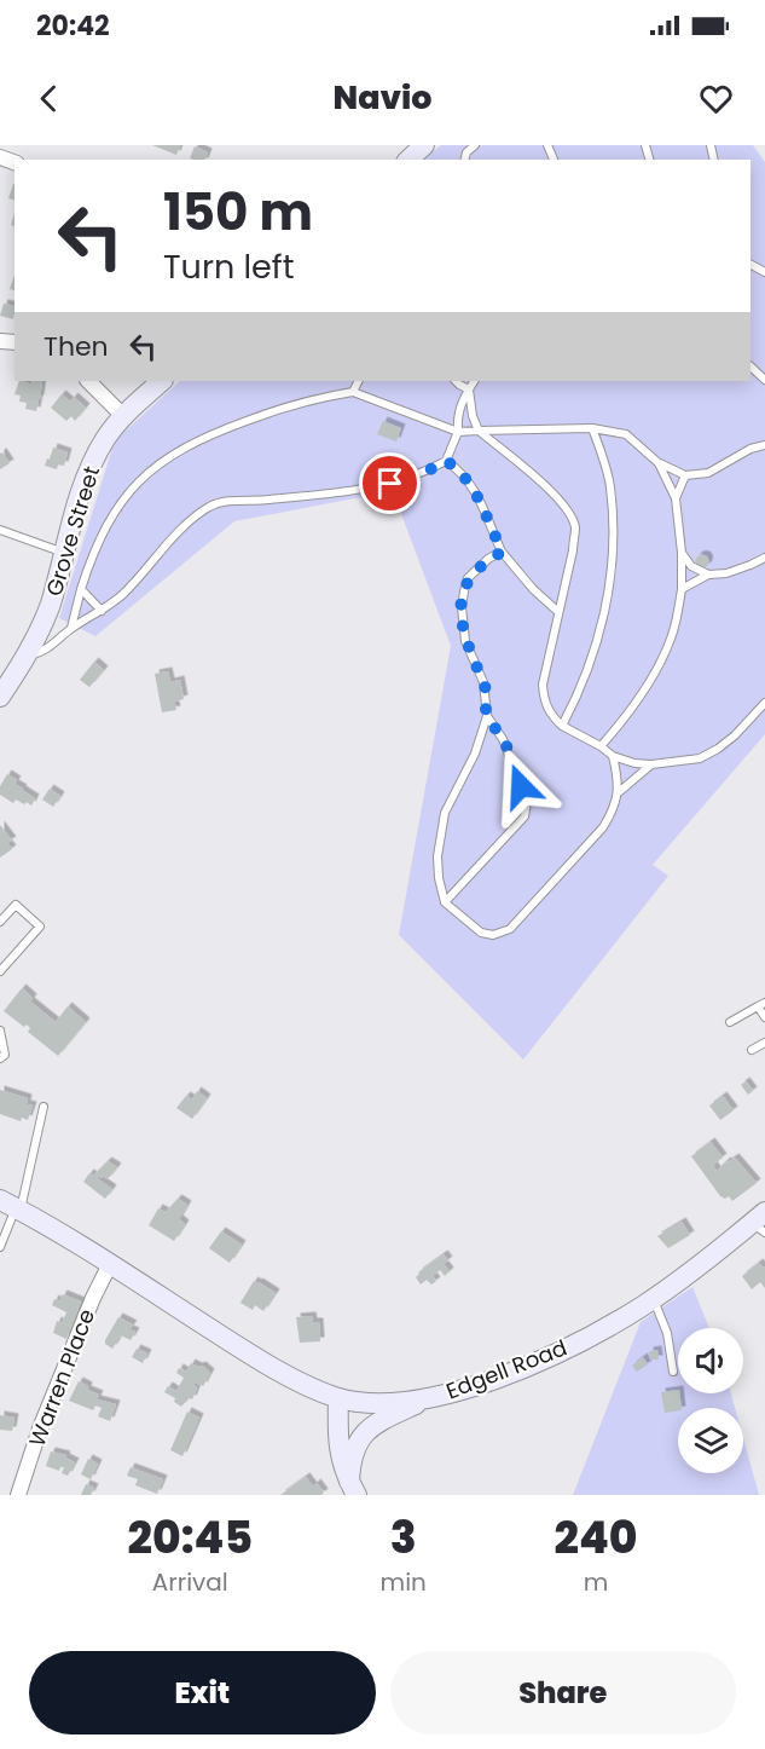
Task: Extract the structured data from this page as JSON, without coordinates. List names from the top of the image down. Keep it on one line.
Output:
{"streets":{"main road":["Grove Street","Edgell Road"],"street":["Warren Place"]},"crossings":[["Edgell Road","Warren Place"]],"page":{"status":"20:42","header":"Navio","turn":["150 m","Turn left"],"then":"Then","eta":["20:45","Arrival","3","min","240","m"],"buttons":["Exit","Share"]}}
